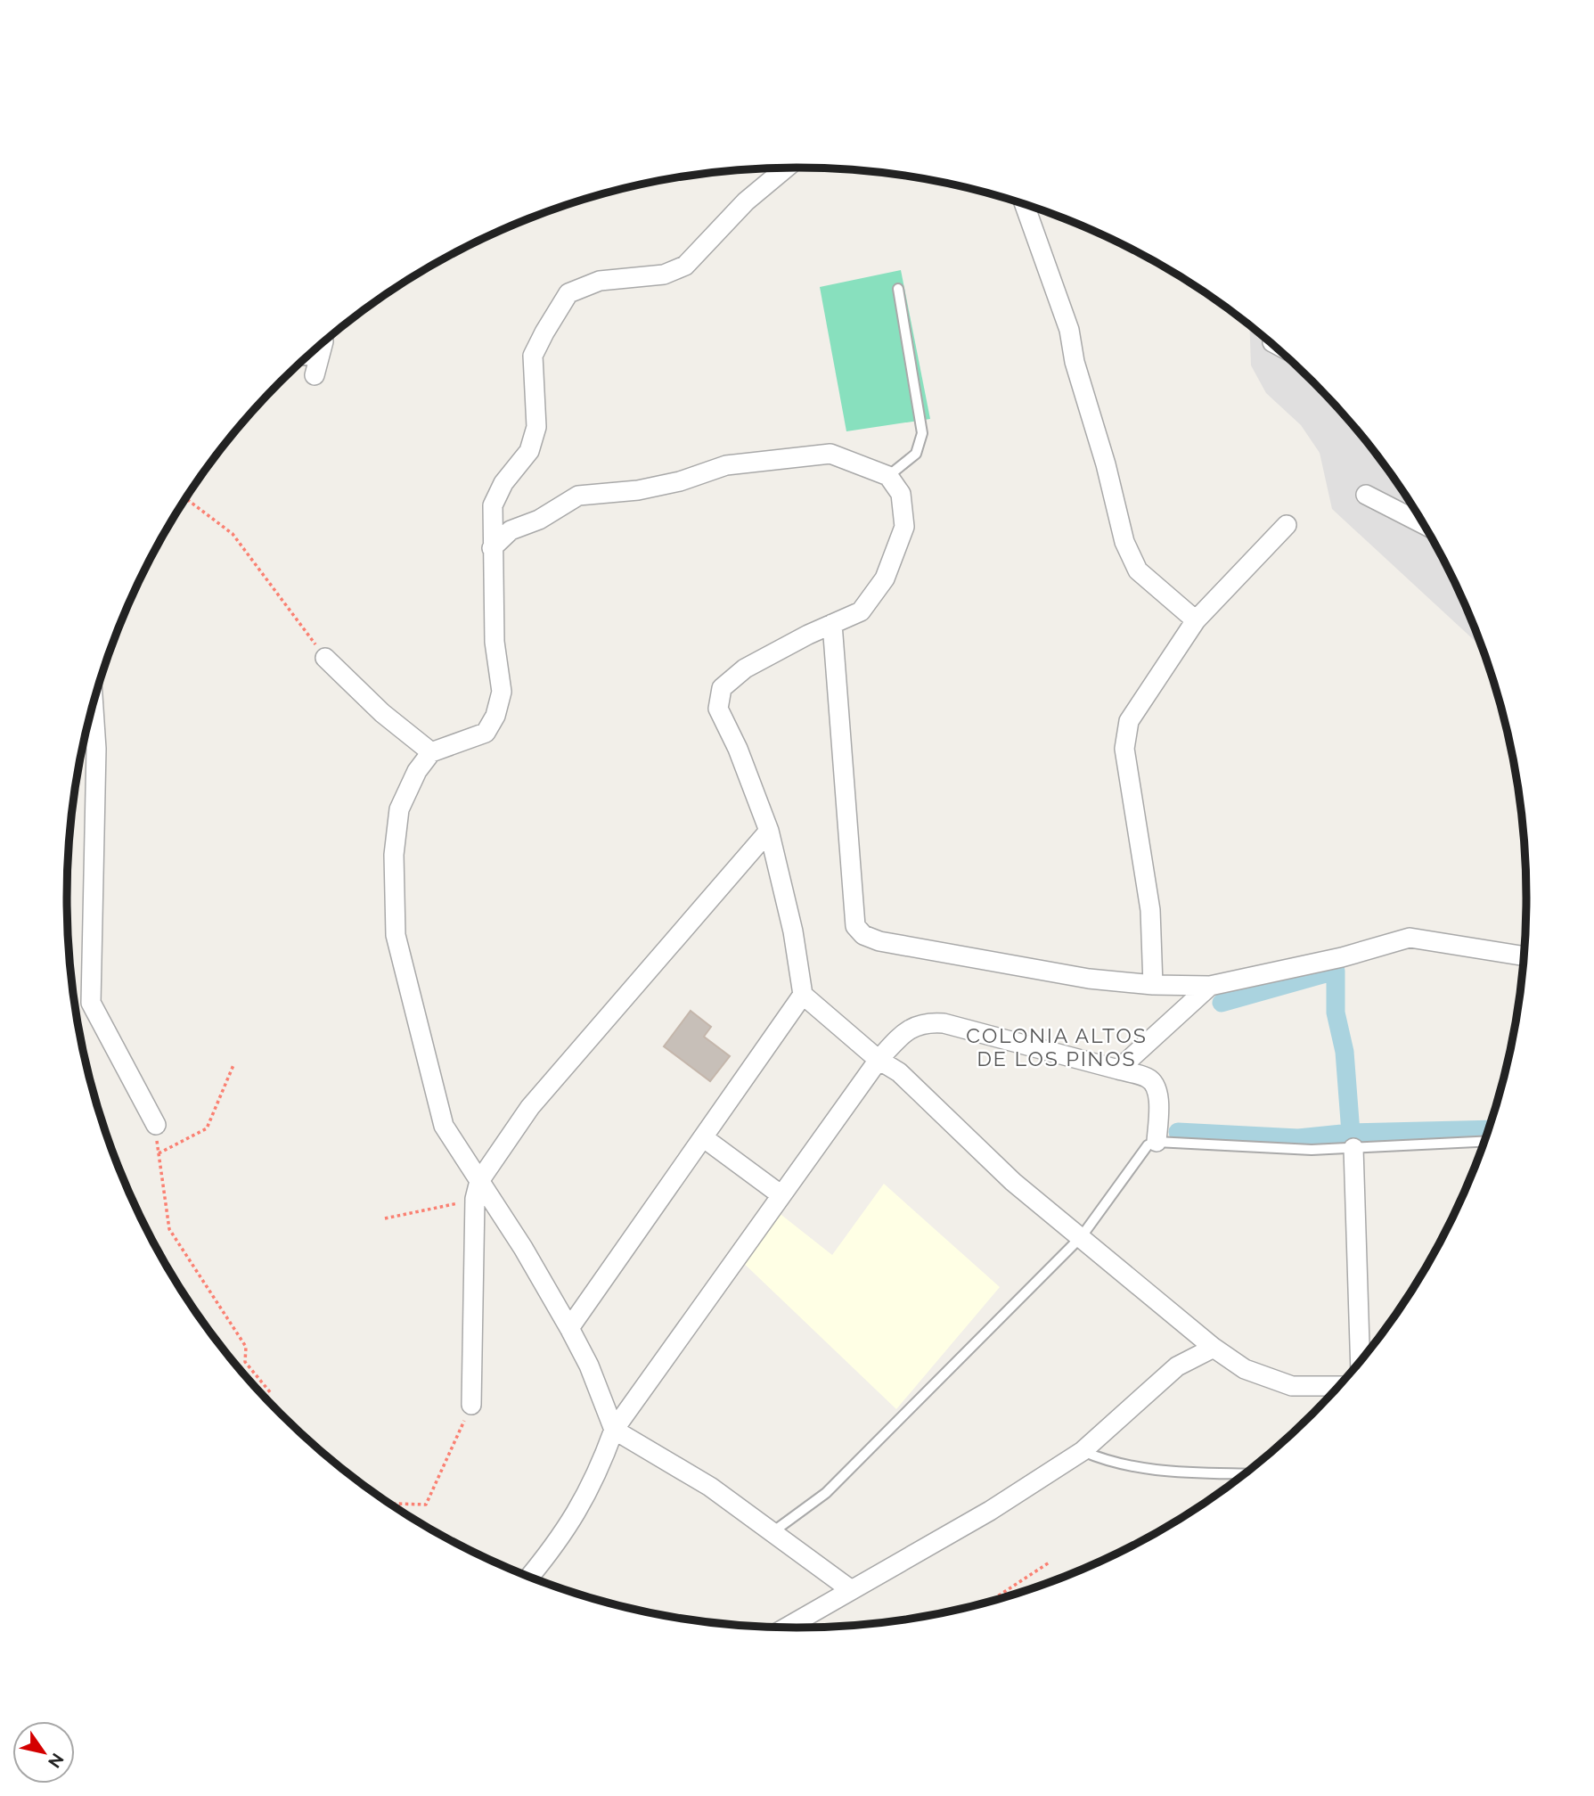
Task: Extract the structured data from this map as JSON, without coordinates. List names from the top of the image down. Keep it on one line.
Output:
{"districts":["COLONIA ALTOS DE LOS PINOS"],"north":"bottom right"}
